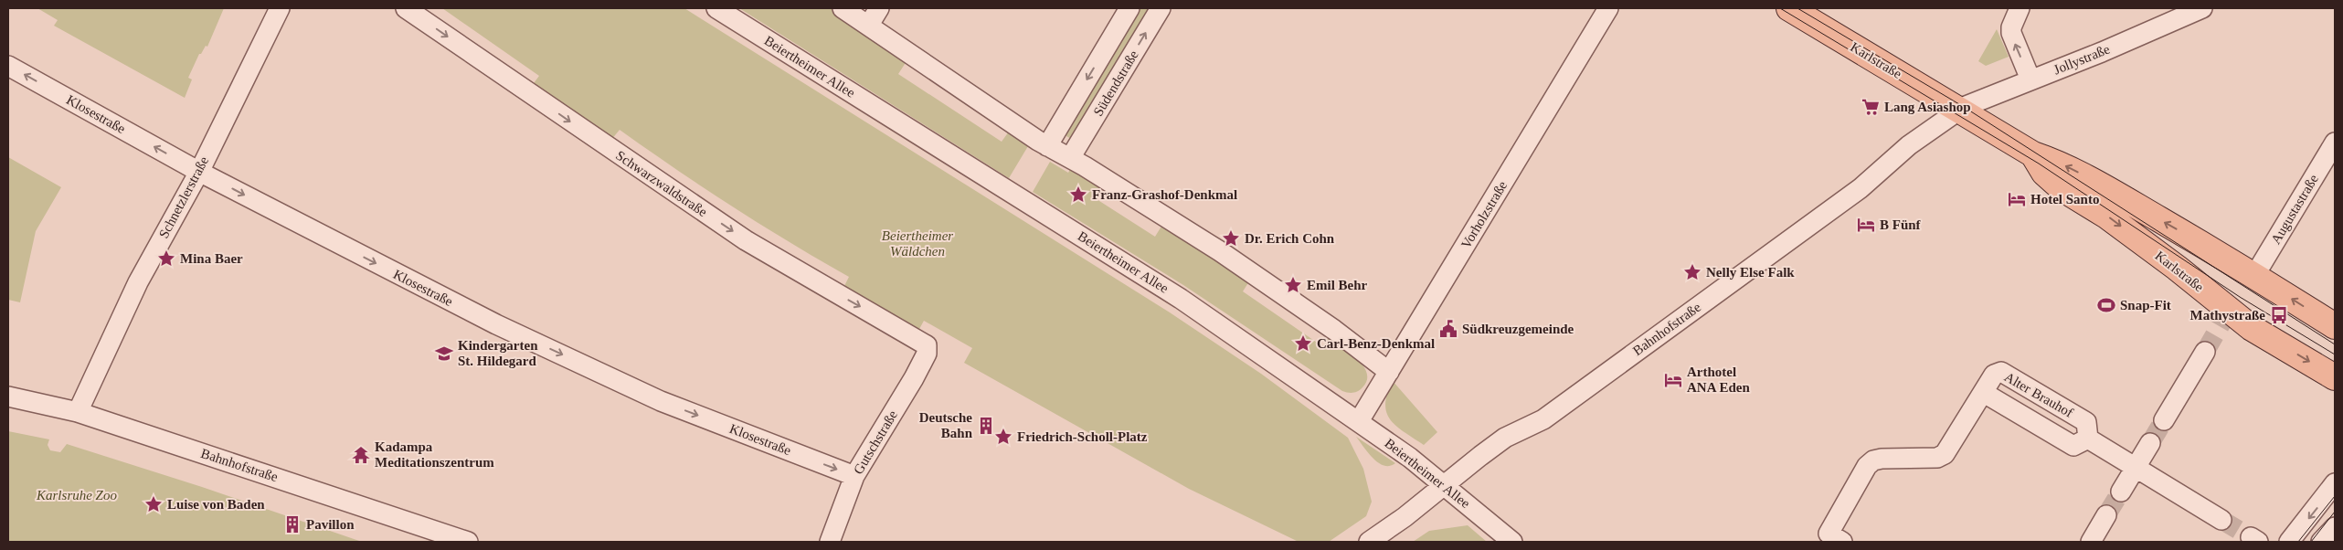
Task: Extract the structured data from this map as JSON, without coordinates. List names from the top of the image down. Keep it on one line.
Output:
{"streets":{"main road":["Karlstraße"],"street":["Jollystraße","Beiertheimer Allee","Südendstraße","Klosestraße","Schwarzwaldstraße","Schnetzlerstraße","Augustastraße","Vorholzstraße","Bahnhofstraße","Alter Brauhof","Gutschstraße"]},"crossings":[["Jollystraße","Karlstraße"],["Jollystraße","Bahnhofstraße"],["Karlstraße","Augustastraße"],["Karlstraße","Bahnhofstraße"],["Beiertheimer Allee","Vorholzstraße"],["Beiertheimer Allee","Bahnhofstraße"],["Klosestraße","Schnetzlerstraße"],["Klosestraße","Gutschstraße"],["Schwarzwaldstraße","Gutschstraße"],["Schnetzlerstraße","Bahnhofstraße"]],"one_way":["Schwarzwaldstraße"],"parks":["Beiertheimer Wäldchen","Karlsruhe Zoo"],"places":{"supermarket":["Lang Asiashop"],"place":["Franz-Grashof-Denkmal","Dr. Erich Cohn","Mina Baer","Nelly Else Falk","Emil Behr","Carl-Benz-Denkmal","Friedrich-Scholl-Platz","Luise von Baden"],"hotel":["Hotel Santo","B Fünf","Arthotel ANA Eden"],"sports":["Snap-Fit"],"bus stop":["Mathystraße"],"public building":["Südkreuzgemeinde"],"school or university":["Kindergarten St. Hildegard"],"building":["Deutsche Bahn","Pavillon"],"temple":["Kadampa Meditationszentrum"]}}
